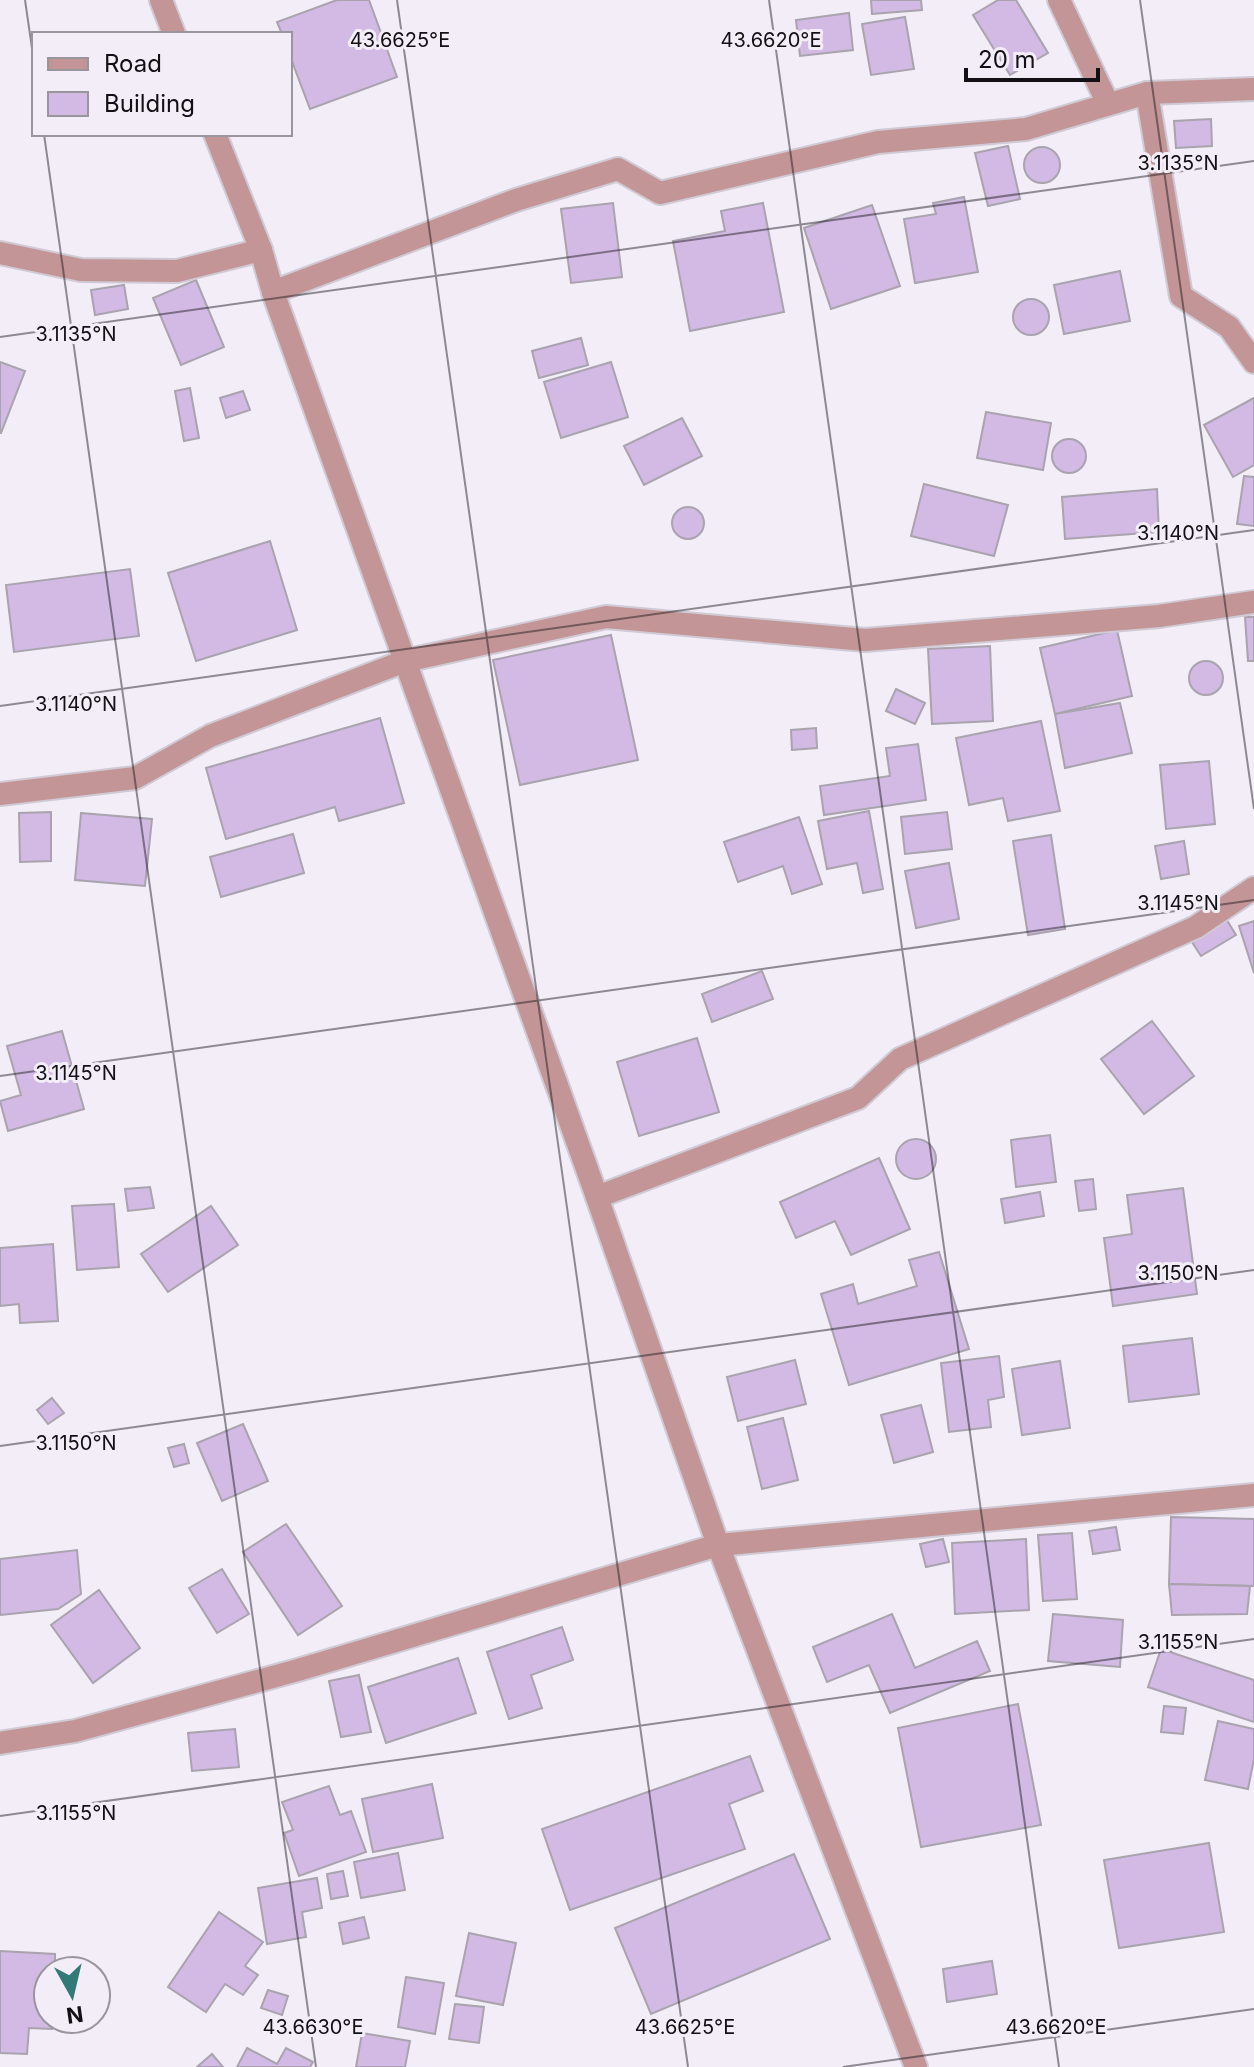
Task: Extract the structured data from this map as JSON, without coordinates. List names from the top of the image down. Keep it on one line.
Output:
{"legend":["Road","Building"],"scale_bar":"20 m","north":"bottom","coordinates":["43.6625°E","43.6620°E","3.1135°N","3.1140°N","3.1145°N","3.1150°N","3.1155°N","43.6630°E"]}
